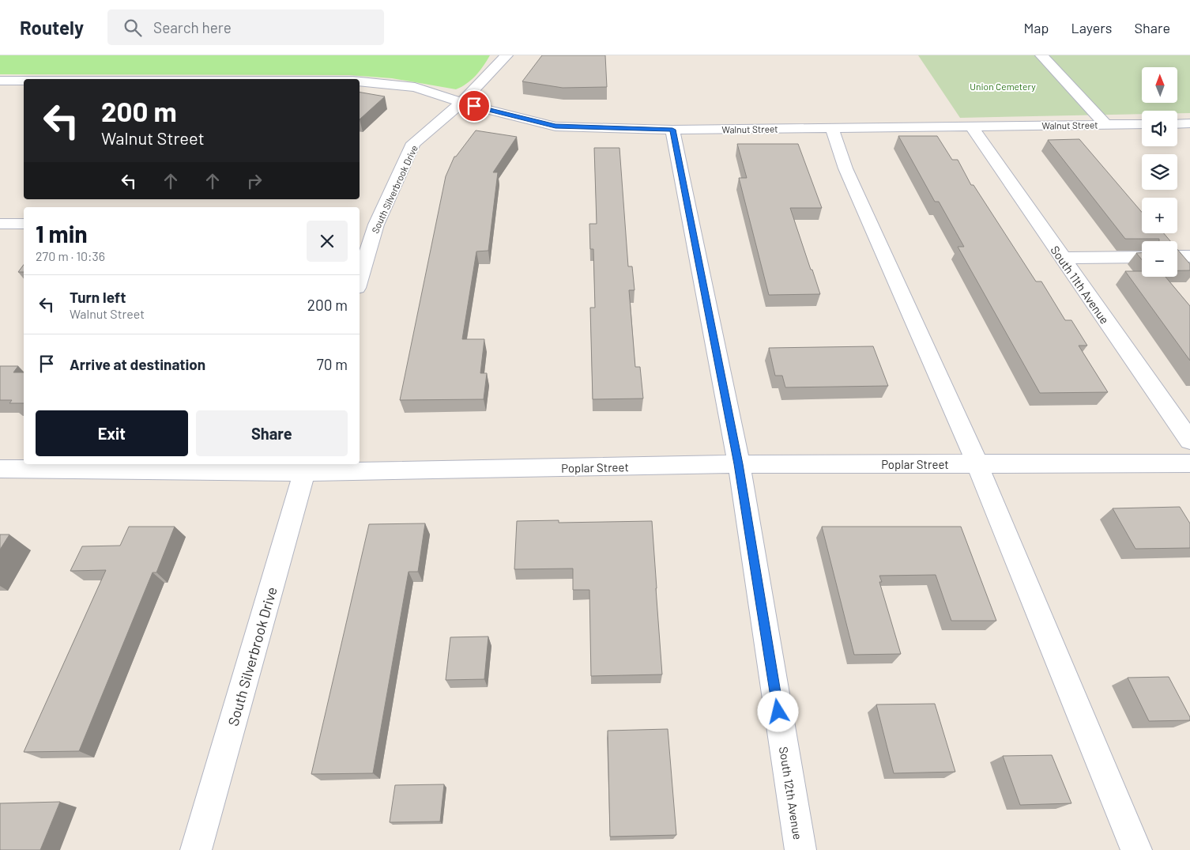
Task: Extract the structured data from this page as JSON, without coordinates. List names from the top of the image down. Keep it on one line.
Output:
{"streets":{"street":["Walnut Street","South Silverbrook Drive","South 11th Avenue","Poplar Street","South 12th Avenue"]},"crossings":[["Walnut Street","South Silverbrook Drive"],["Walnut Street","South 11th Avenue"],["Walnut Street","South 12th Avenue"],["South Silverbrook Drive","Poplar Street"],["Poplar Street","South 12th Avenue"]],"parks":["Union Cemetery"],"north":"top","page":{"header":"Routely","search":"Search here","nav":["Map","Layers","Share"],"map_buttons":["+","−"],"turn":["200 m","Walnut Street"],"heading":["1 min","270 m · 10:36"],"list":[{"name":"Turn left","note":"Walnut Street","value":"200 m"},{"name":"Arrive at destination","value":"70 m"}],"buttons":["Exit","Share"]}}
